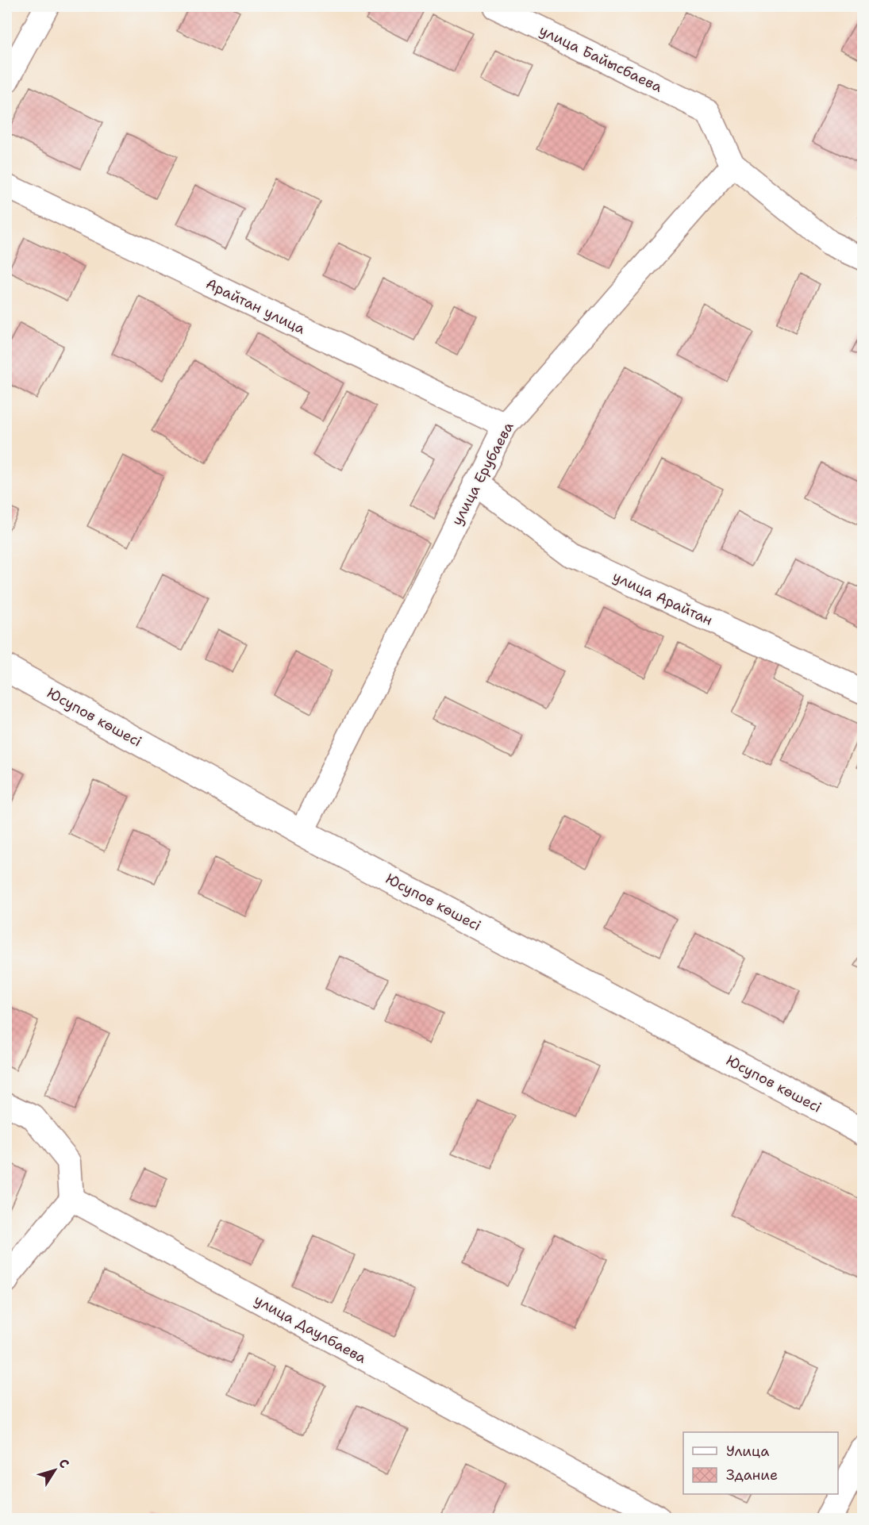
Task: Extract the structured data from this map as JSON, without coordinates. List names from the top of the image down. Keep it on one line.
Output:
{"streets":{"street":["улица Байысбаева","Арайтан улица","улица Ерубаева","улица Арайтан","Юсупов көшесі","улица Даулбаева"]},"crossings":[["улица Байысбаева","улица Ерубаева"],["Арайтан улица","улица Ерубаева"],["улица Ерубаева","улица Арайтан"],["улица Ерубаева","Юсупов көшесі"]],"legend":["Улица","Здание"],"north":"top right"}
